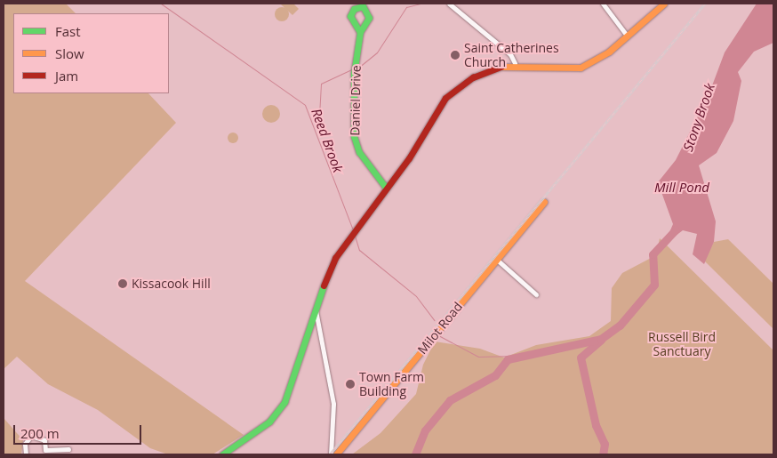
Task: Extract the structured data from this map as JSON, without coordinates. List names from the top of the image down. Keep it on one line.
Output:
{"streets":{"main road":["Daniel Drive","Milot Road"]},"water":["Stony Brook","Reed Brook","Mill Pond"],"parks":["Russell Bird Sanctuary"],"places":["Saint Catherines Church","Kissacook Hill","Town Farm Building"],"legend":["Fast","Slow","Jam"],"scale_bar":"200 m"}
